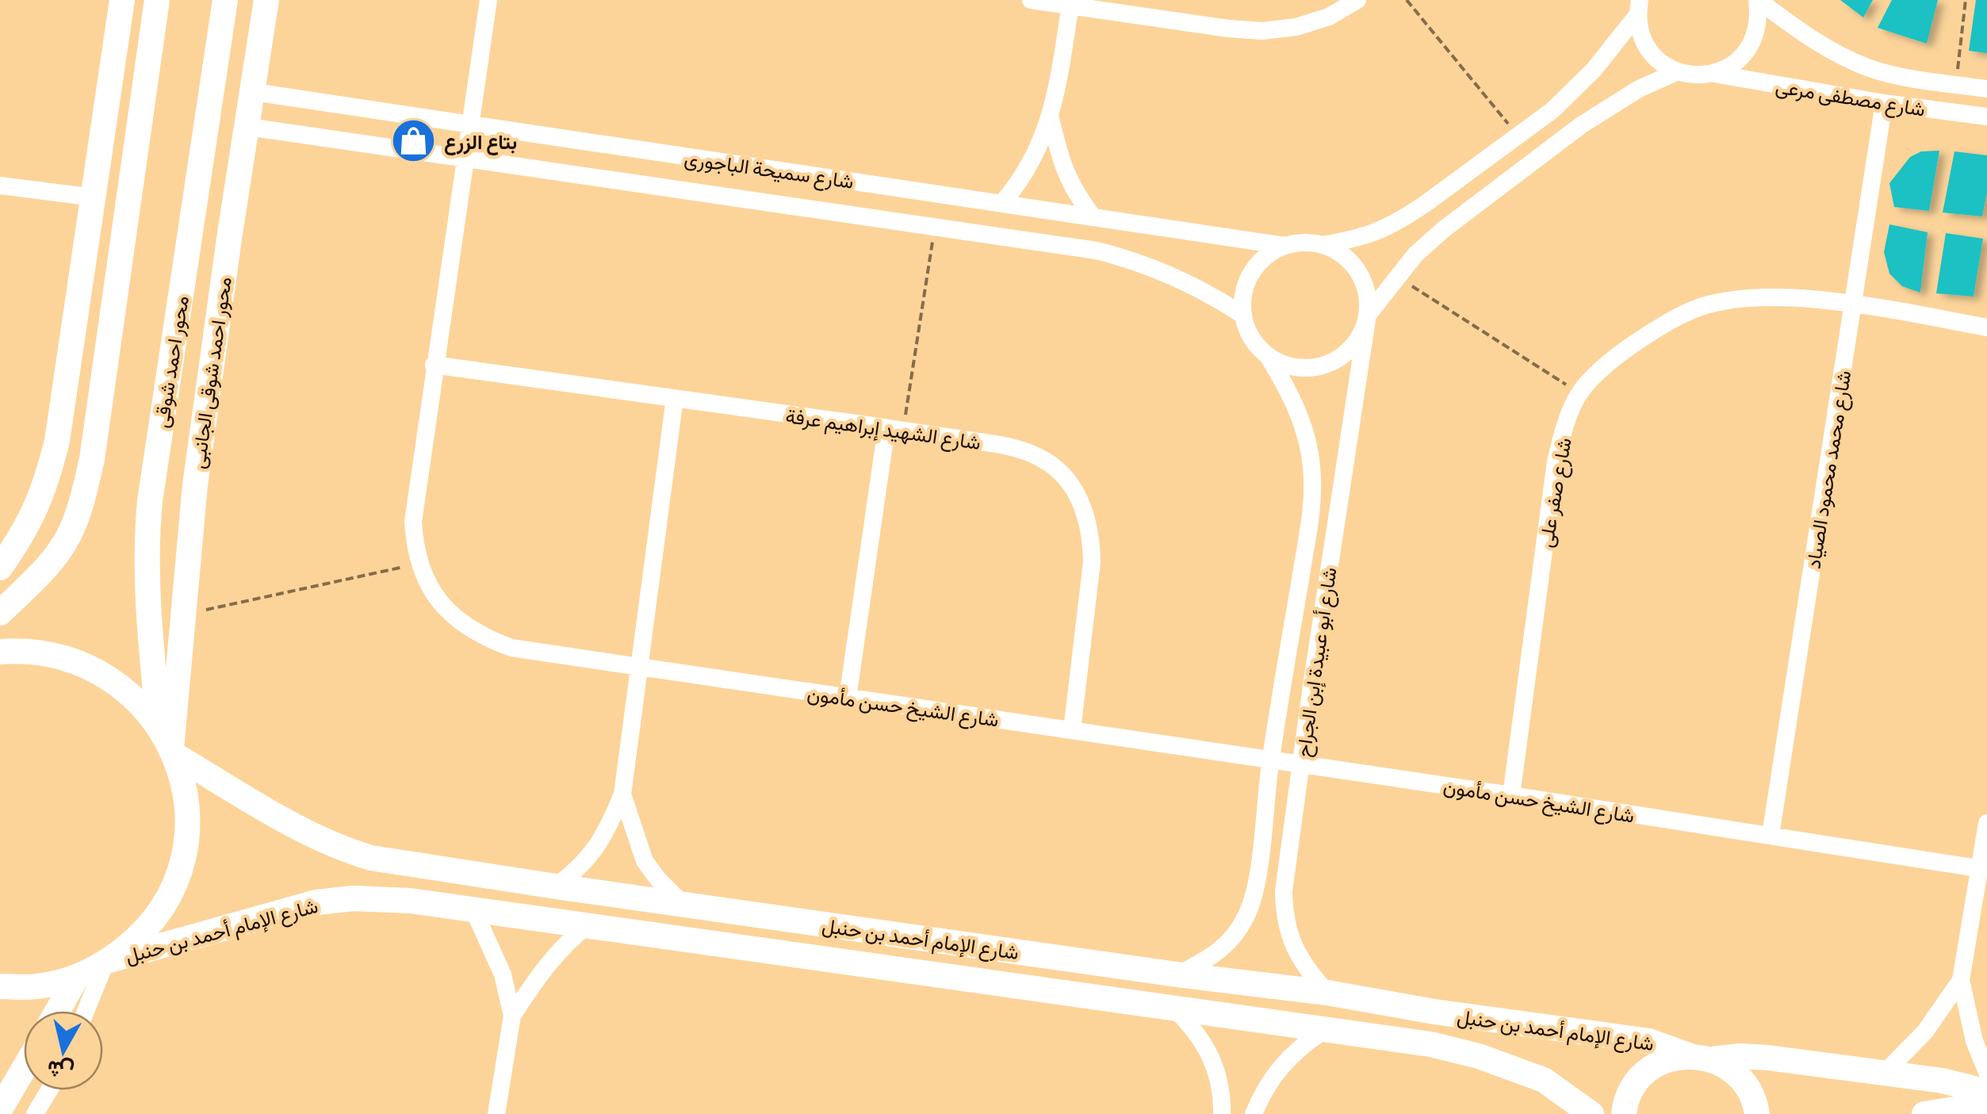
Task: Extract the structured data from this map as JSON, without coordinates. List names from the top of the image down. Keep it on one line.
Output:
{"streets":{"street":["شارع مصطفى مرعى","شارع سميحة الباجورى","محور احمد شوقى","محور احمد شوقى الجانبى","شارع الشهيد إبراهيم عرفة","شارع محمد محمود الصياد","شارع صفر على","شارع أبو عبيدة إبن الجراح","شارع الشيخ حسن مأمون","شارع الإمام أحمد بن حنبل"]},"crossings":[["شارع مصطفى مرعى","شارع محمد محمود الصياد"],["شارع مصطفى مرعى","شارع أبو عبيدة إبن الجراح"],["شارع سميحة الباجورى","محور احمد شوقى الجانبى"],["شارع سميحة الباجورى","شارع أبو عبيدة إبن الجراح"],["شارع سميحة الباجورى","شارع الشيخ حسن مأمون"],["محور احمد شوقى الجانبى","شارع الإمام أحمد بن حنبل"],["شارع الشهيد إبراهيم عرفة","شارع الشيخ حسن مأمون"],["شارع محمد محمود الصياد","شارع صفر على"],["شارع محمد محمود الصياد","شارع الشيخ حسن مأمون"],["شارع صفر على","شارع الشيخ حسن مأمون"],["شارع أبو عبيدة إبن الجراح","شارع الشيخ حسن مأمون"],["شارع أبو عبيدة إبن الجراح","شارع الإمام أحمد بن حنبل"]],"places":{"shop":["بتاع الزرع"]},"north":"bottom"}
